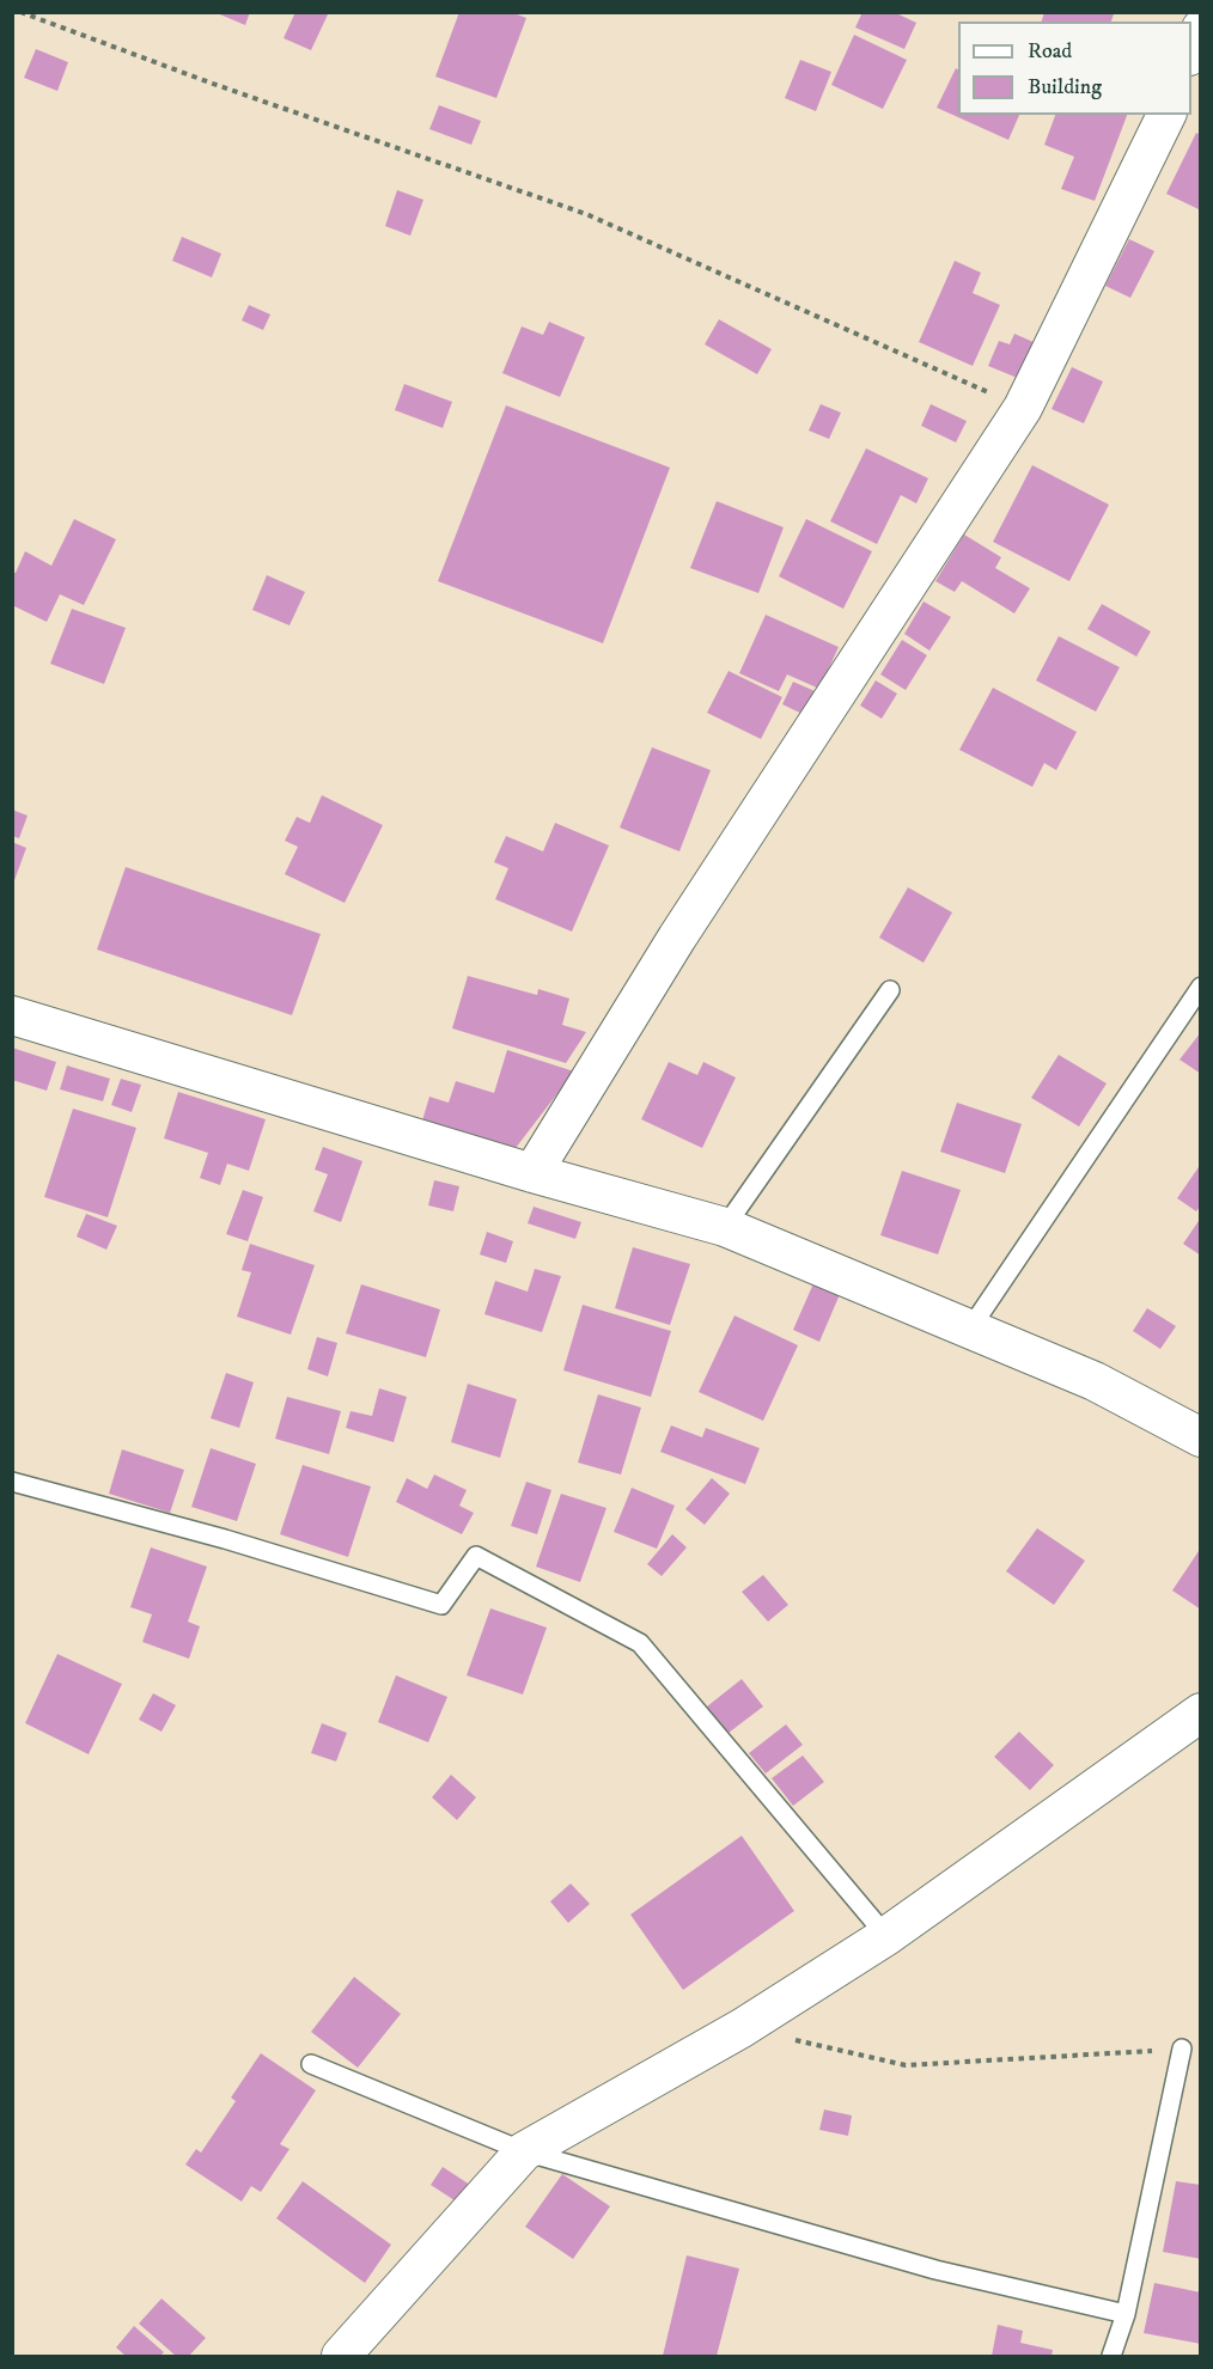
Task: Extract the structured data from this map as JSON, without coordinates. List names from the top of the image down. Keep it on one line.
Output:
{"legend":["Road","Building"]}
